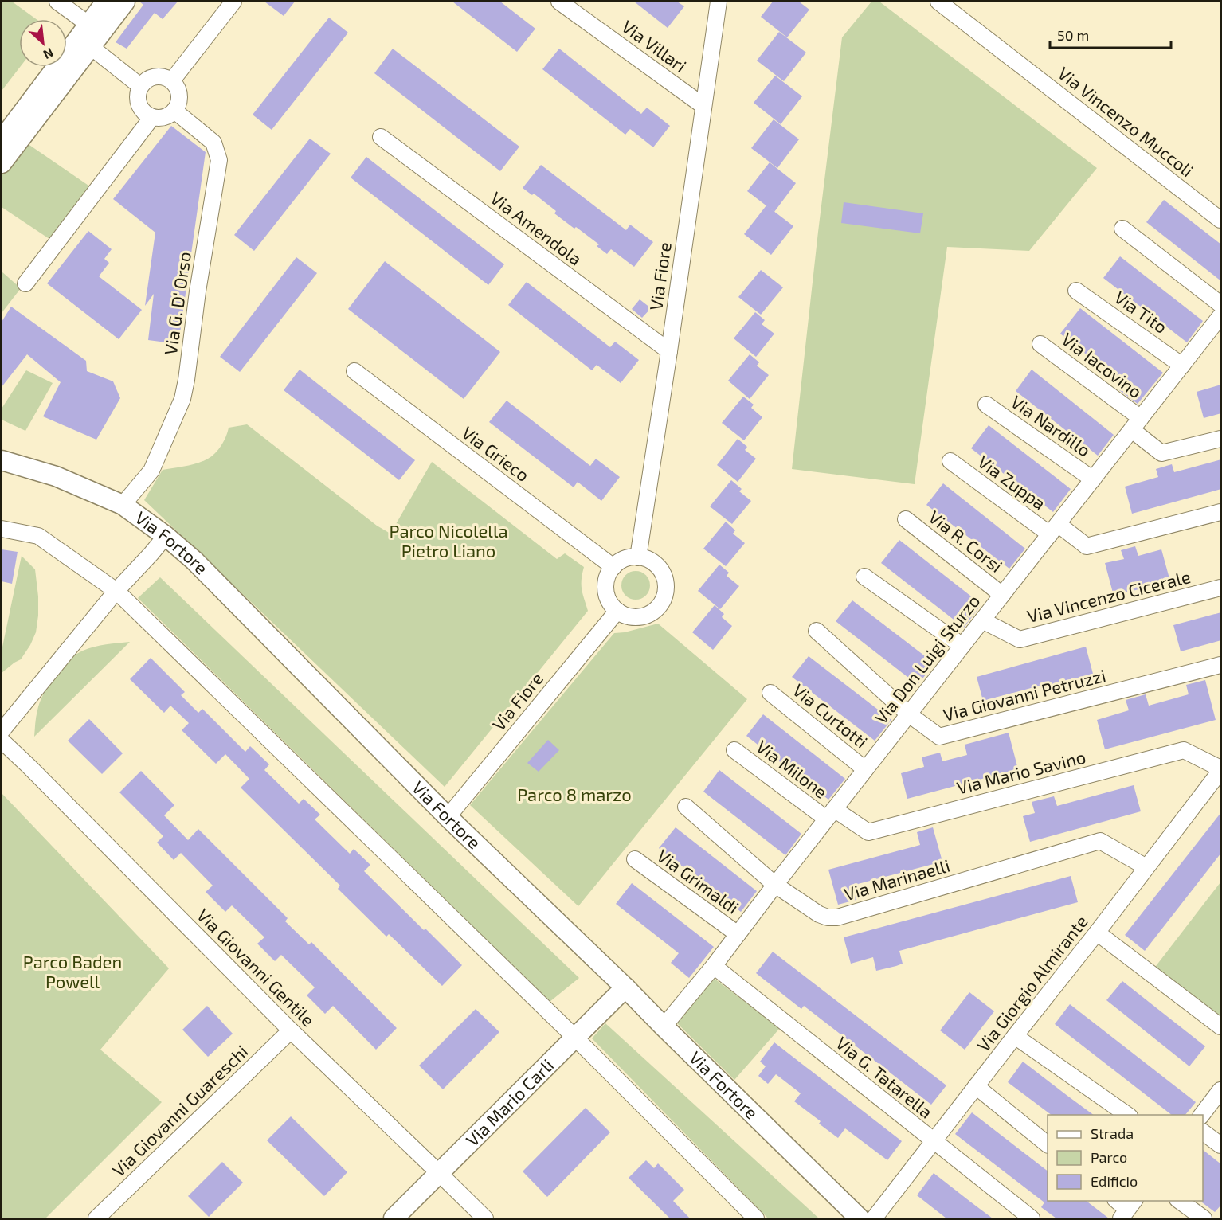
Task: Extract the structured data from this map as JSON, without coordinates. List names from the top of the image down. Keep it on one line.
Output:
{"streets":{"street":["Via Villari","Via Vincenzo Muccoli","Via Amendola","Via Fiore","Via G. D' Orso","Via Tito","Via Iacovino","Via Nardillo","Via Grieco","Via Zuppa","Via R. Corsi","Via Fortore","Via Vincenzo Cicerale","Via Don Luigi Sturzo","Via Giovanni Petruzzi","Via Curtotti","Via Milone","Via Mario Savino","Via Marinaelli","Via Grimaldi","Via Giovanni Gentile","Via Giorgio Almirante","Via G. Tatarella","Via Mario Carli","Via Giovanni Guareschi"]},"crossings":[["Via Villari","Via Fiore"],["Via Amendola","Via Fiore"],["Via Fiore","Via Grieco"],["Via Fiore","Via Fortore"],["Via G. D' Orso","Via Fortore"],["Via Tito","Via Don Luigi Sturzo"],["Via Iacovino","Via Don Luigi Sturzo"],["Via Nardillo","Via Don Luigi Sturzo"],["Via Zuppa","Via Don Luigi Sturzo"],["Via R. Corsi","Via Don Luigi Sturzo"],["Via Fortore","Via Don Luigi Sturzo"],["Via Fortore","Via Mario Carli"],["Via Vincenzo Cicerale","Via Don Luigi Sturzo"],["Via Don Luigi Sturzo","Via Giovanni Petruzzi"],["Via Don Luigi Sturzo","Via Curtotti"],["Via Don Luigi Sturzo","Via Milone"],["Via Don Luigi Sturzo","Via Mario Savino"],["Via Don Luigi Sturzo","Via Marinaelli"],["Via Don Luigi Sturzo","Via Grimaldi"],["Via Don Luigi Sturzo","Via G. Tatarella"],["Via Milone","Via Mario Savino"],["Via Mario Savino","Via Giorgio Almirante"],["Via Marinaelli","Via Giorgio Almirante"],["Via Giovanni Gentile","Via Mario Carli"],["Via Giovanni Gentile","Via Giovanni Guareschi"],["Via Giorgio Almirante","Via G. Tatarella"]],"parks":["Parco Nicolella Pietro Liano","Parco 8 marzo","Parco Baden Powell"],"legend":["Strada","Parco","Edificio"],"scale_bar":"50 m","north":"bottom right"}
